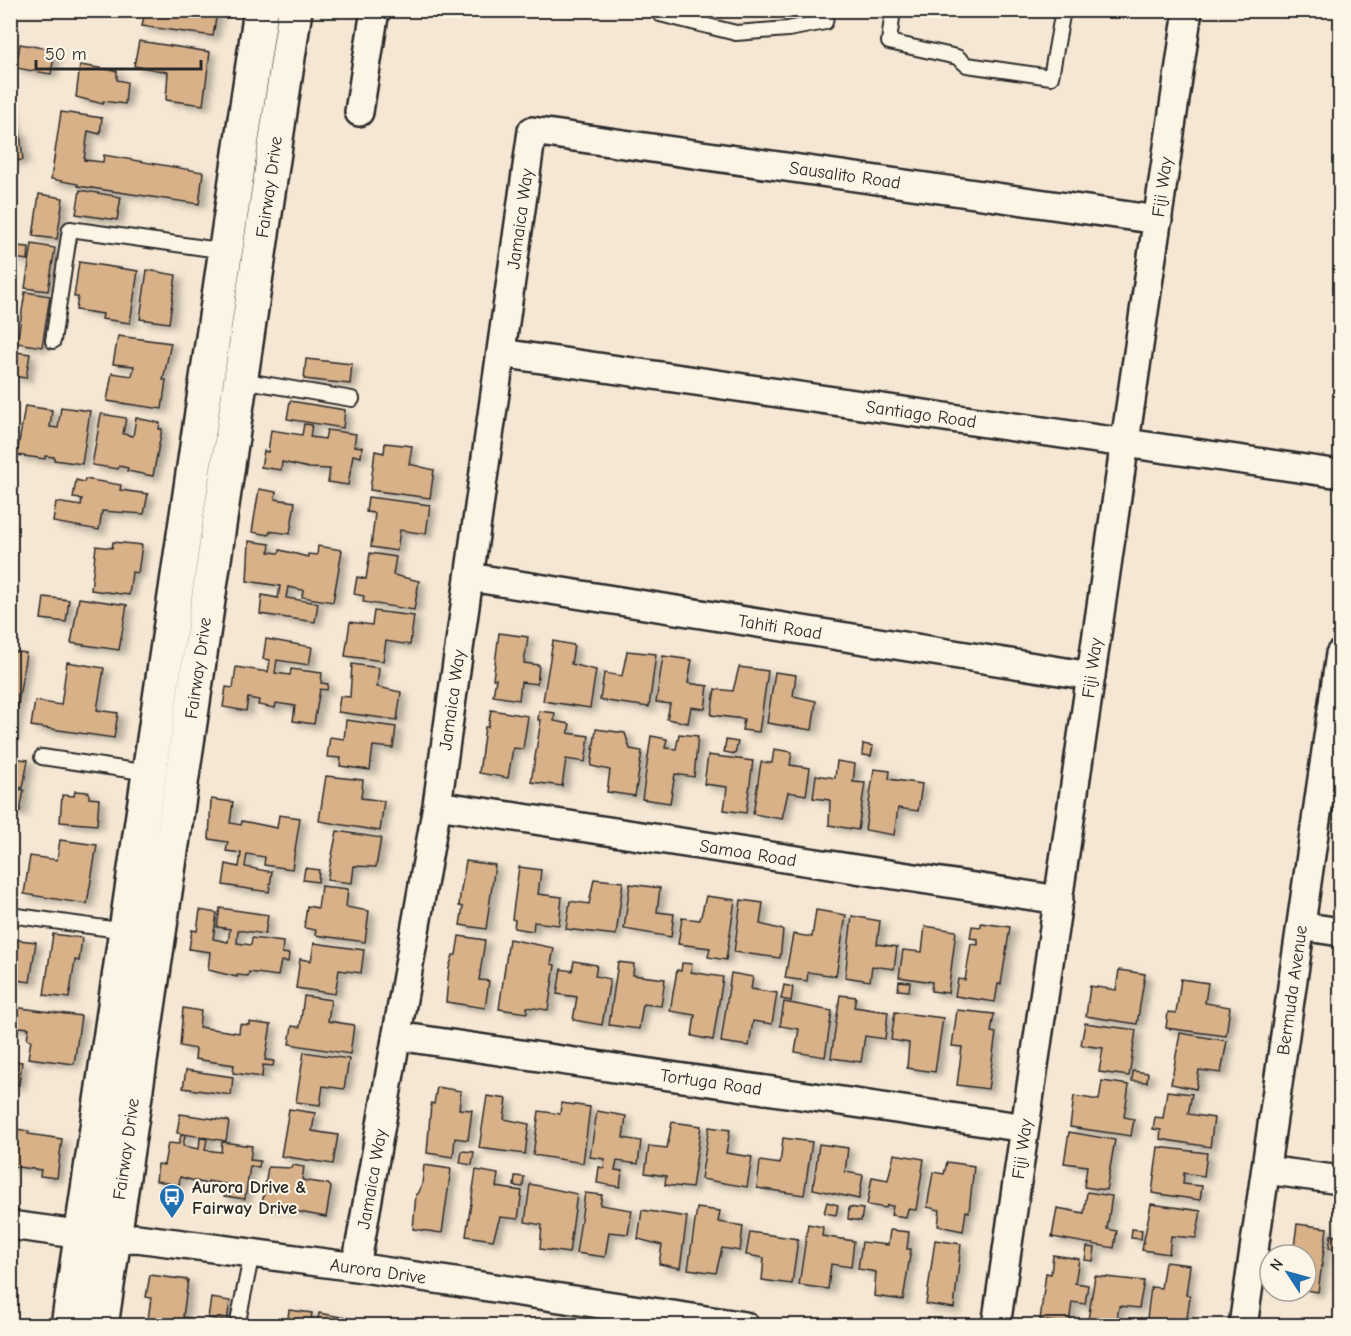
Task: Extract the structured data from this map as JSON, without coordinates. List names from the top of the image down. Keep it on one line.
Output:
{"streets":{"street":["Sausalito Road","Fairway Drive","Fiji Way","Jamaica Way","Santiago Road","Tahiti Road","Samoa Road","Bermuda Avenue","Tortuga Road","Aurora Drive"]},"crossings":[["Sausalito Road","Fiji Way"],["Sausalito Road","Jamaica Way"],["Fairway Drive","Aurora Drive"],["Fiji Way","Santiago Road"],["Fiji Way","Tahiti Road"],["Fiji Way","Samoa Road"],["Fiji Way","Tortuga Road"],["Jamaica Way","Santiago Road"],["Jamaica Way","Tahiti Road"],["Jamaica Way","Samoa Road"],["Jamaica Way","Tortuga Road"],["Jamaica Way","Aurora Drive"]],"places":{"bus stop":["Aurora Drive & Fairway Drive"]},"scale_bar":"50 m","north":"top left"}
